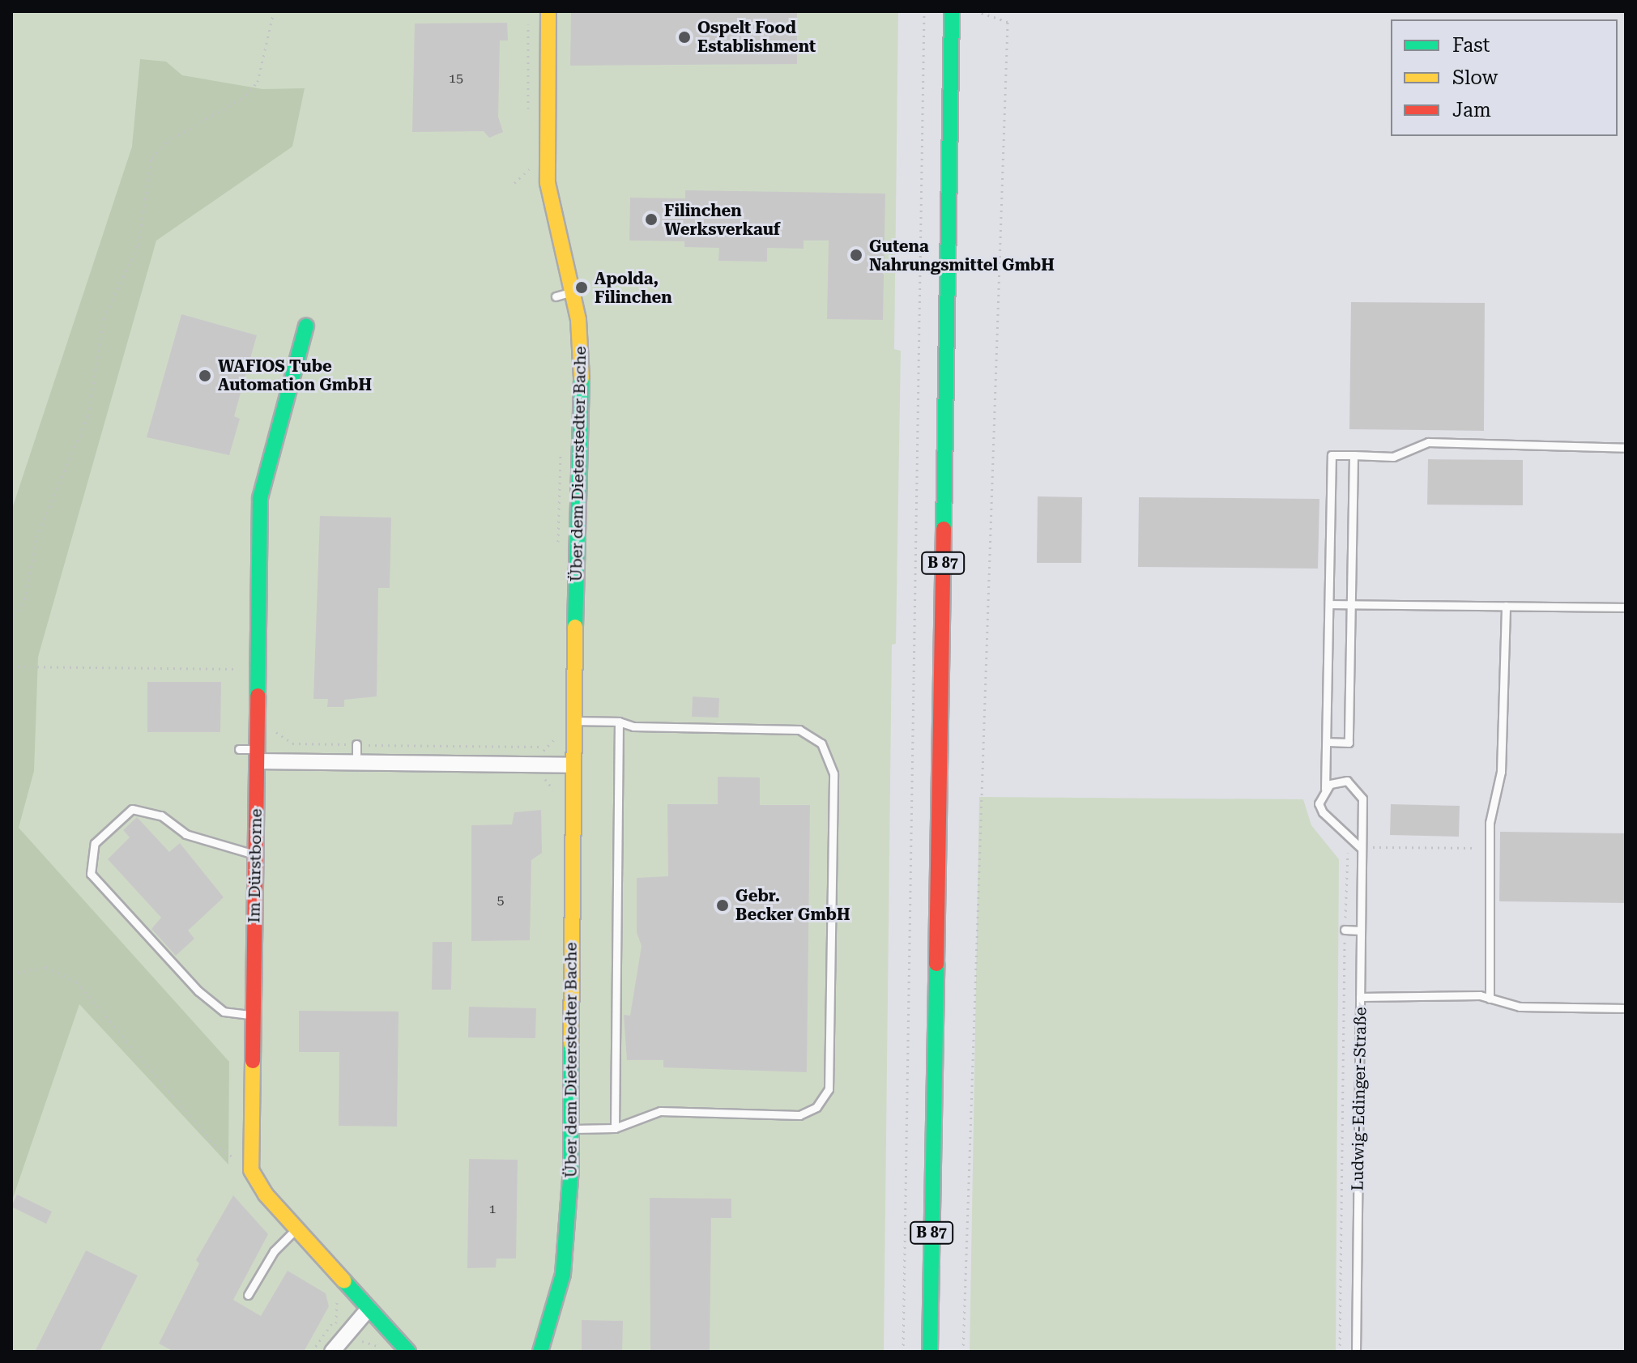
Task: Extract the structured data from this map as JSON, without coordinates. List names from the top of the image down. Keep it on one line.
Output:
{"streets":{"street":["Über dem Dieterstedter Bache","B 87","Im Dürstborne"],"lane":["Ludwig-Edinger-Straße"]},"places":["Ospelt Food Establishment","Filinchen Werksverkauf","Gutena Nahrungsmittel GmbH","Apolda, Filinchen","WAFIOS Tube Automation GmbH","Gebr. Becker GmbH"],"house_numbers":["15","5","1"],"legend":["Fast","Slow","Jam"]}
